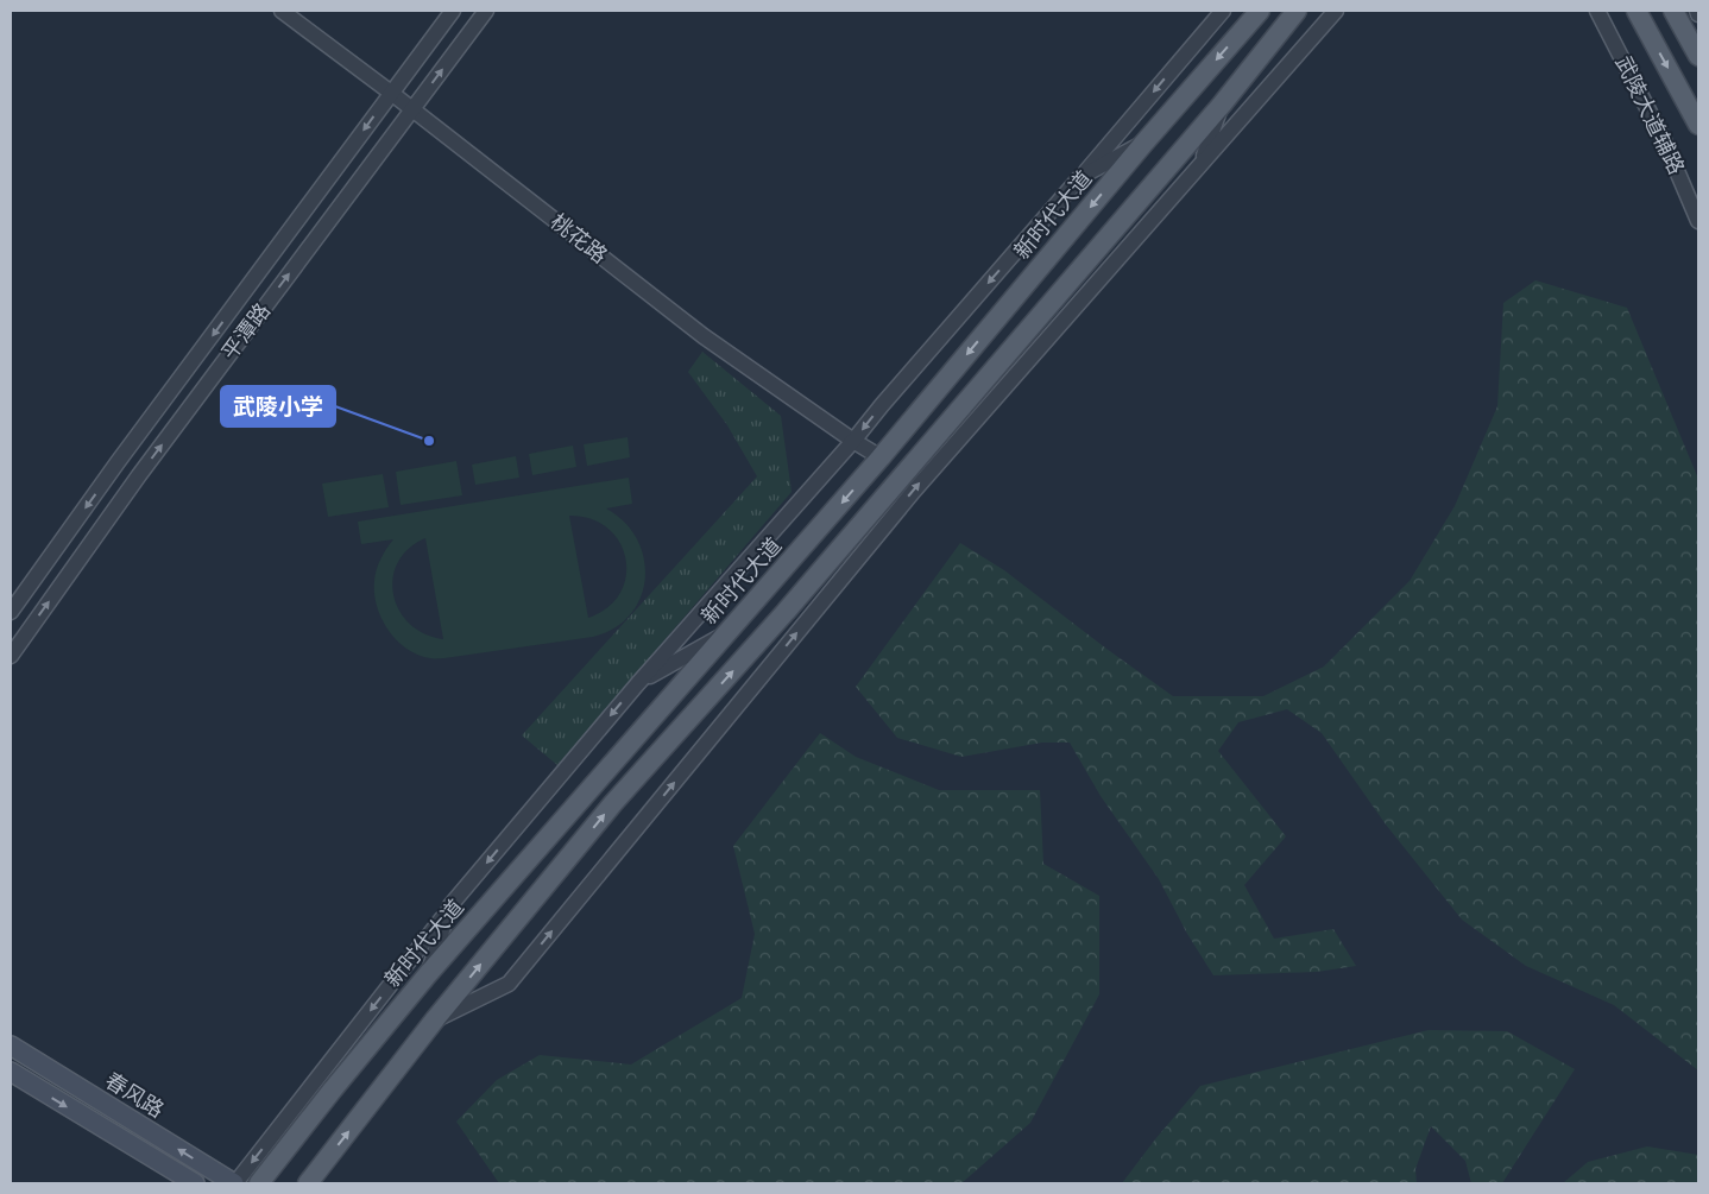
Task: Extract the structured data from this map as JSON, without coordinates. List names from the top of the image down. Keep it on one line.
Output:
{"streets":{"main road":["新时代大道","春风路"],"street":["武陵大道辅路","桃花路","平潭路"]},"crossings":[["新时代大道","桃花路"],["桃花路","平潭路"]],"places":["武陵小学"]}
